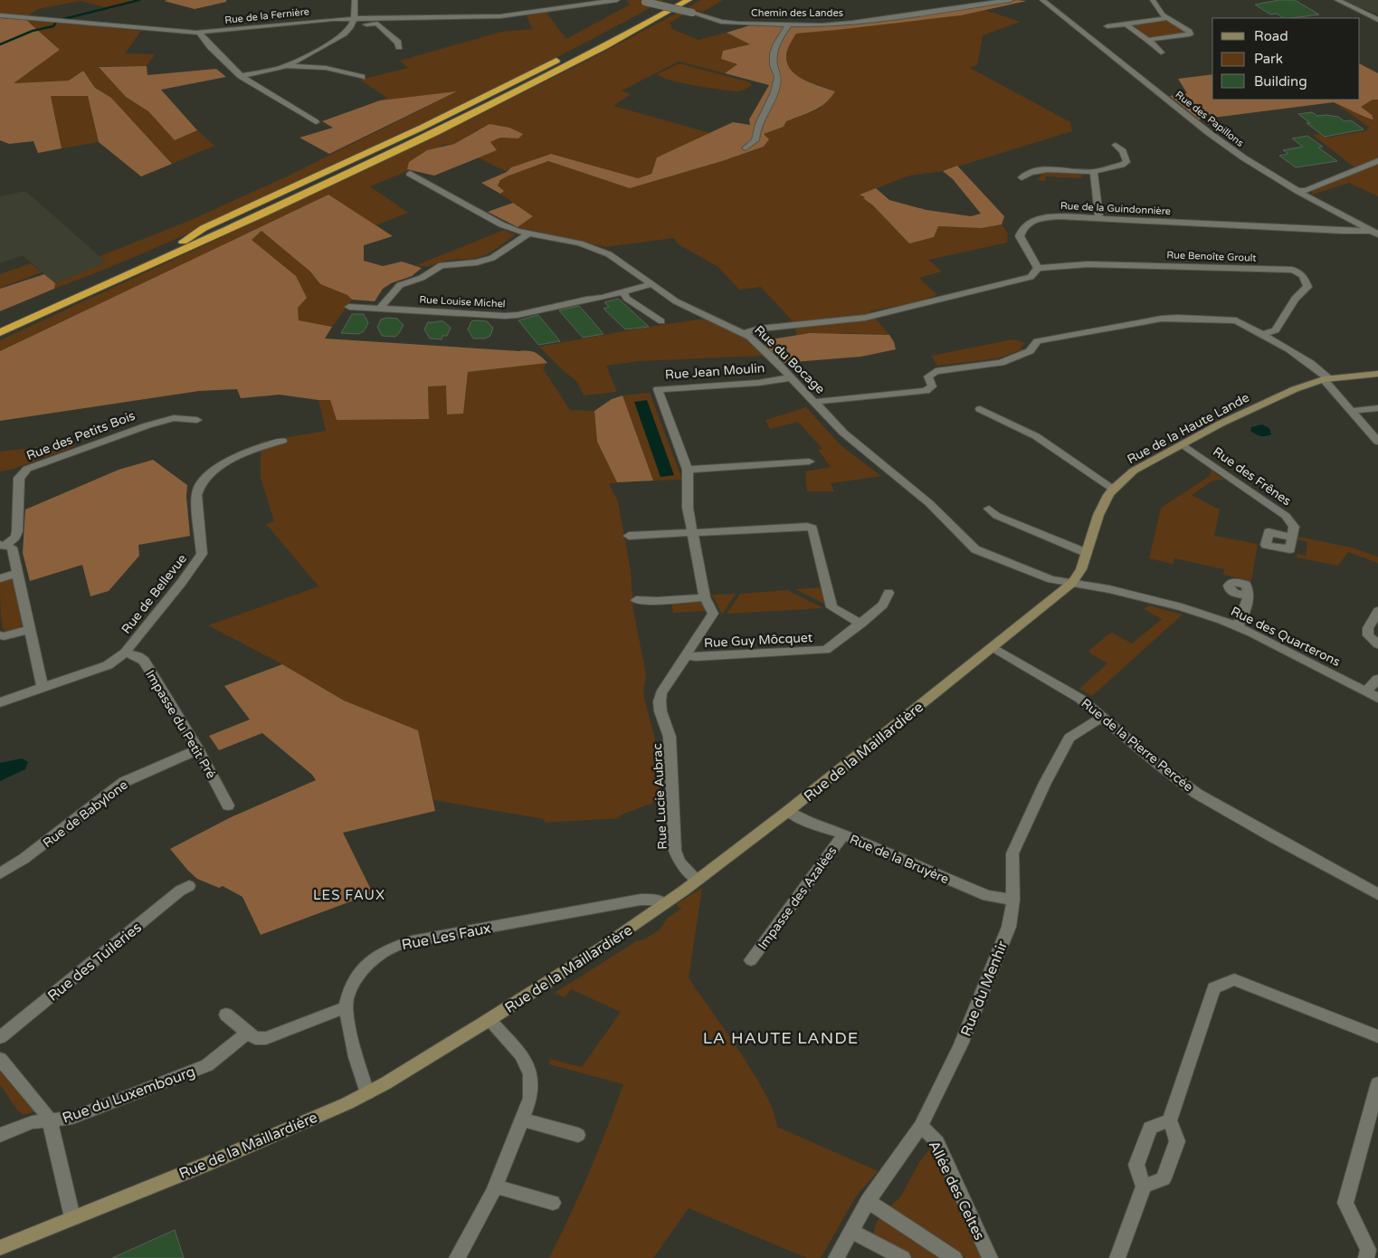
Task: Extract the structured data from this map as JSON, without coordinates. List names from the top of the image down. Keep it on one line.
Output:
{"streets":{"street":["Chemin des Landes","Rue de la Fernière","Rue des Papillons","Rue de la Guindonnière","Rue Benoîte Groult","Rue Louise Michel","Rue du Bocage","Rue Jean Moulin","Rue de la Haute Lande","Rue des Petits Bois","Rue des Frênes","Rue de Bellevue","Rue des Quarterons","Rue Guy Môcquet","Impasse du Petit Pré","Rue de la Pierre Percée","Rue de la Maillardière","Rue Lucie Aubrac","Rue de Babylone","Rue de la Bruyère","Impasse des Azalées","Rue Les Faux","Rue des Tuileries","Rue du Menhir","Rue du Luxembourg","Allée des Celtes"]},"crossings":[["Rue des Papillons","Rue de la Guindonnière"],["Rue de la Guindonnière","Rue Benoîte Groult"],["Rue Louise Michel","Rue du Bocage"],["Rue du Bocage","Rue Jean Moulin"],["Rue du Bocage","Rue de la Haute Lande"],["Rue du Bocage","Rue des Quarterons"],["Rue du Bocage","Rue de la Maillardière"],["Rue Jean Moulin","Rue Lucie Aubrac"],["Rue de la Haute Lande","Rue des Frênes"],["Rue de la Haute Lande","Rue des Quarterons"],["Rue de la Haute Lande","Rue de la Maillardière"],["Rue de Bellevue","Impasse du Petit Pré"],["Rue des Quarterons","Rue de la Maillardière"],["Rue Guy Môcquet","Rue Lucie Aubrac"],["Impasse du Petit Pré","Rue de Babylone"],["Rue de la Pierre Percée","Rue de la Maillardière"],["Rue de la Pierre Percée","Rue du Menhir"],["Rue de la Maillardière","Rue Lucie Aubrac"],["Rue de la Maillardière","Rue de la Bruyère"],["Rue de la Maillardière","Rue Les Faux"],["Rue de la Bruyère","Impasse des Azalées"],["Rue de la Bruyère","Rue du Menhir"],["Rue du Menhir","Allée des Celtes"]],"districts":["LES FAUX","LA HAUTE LANDE"],"legend":["Road","Park","Building"]}
